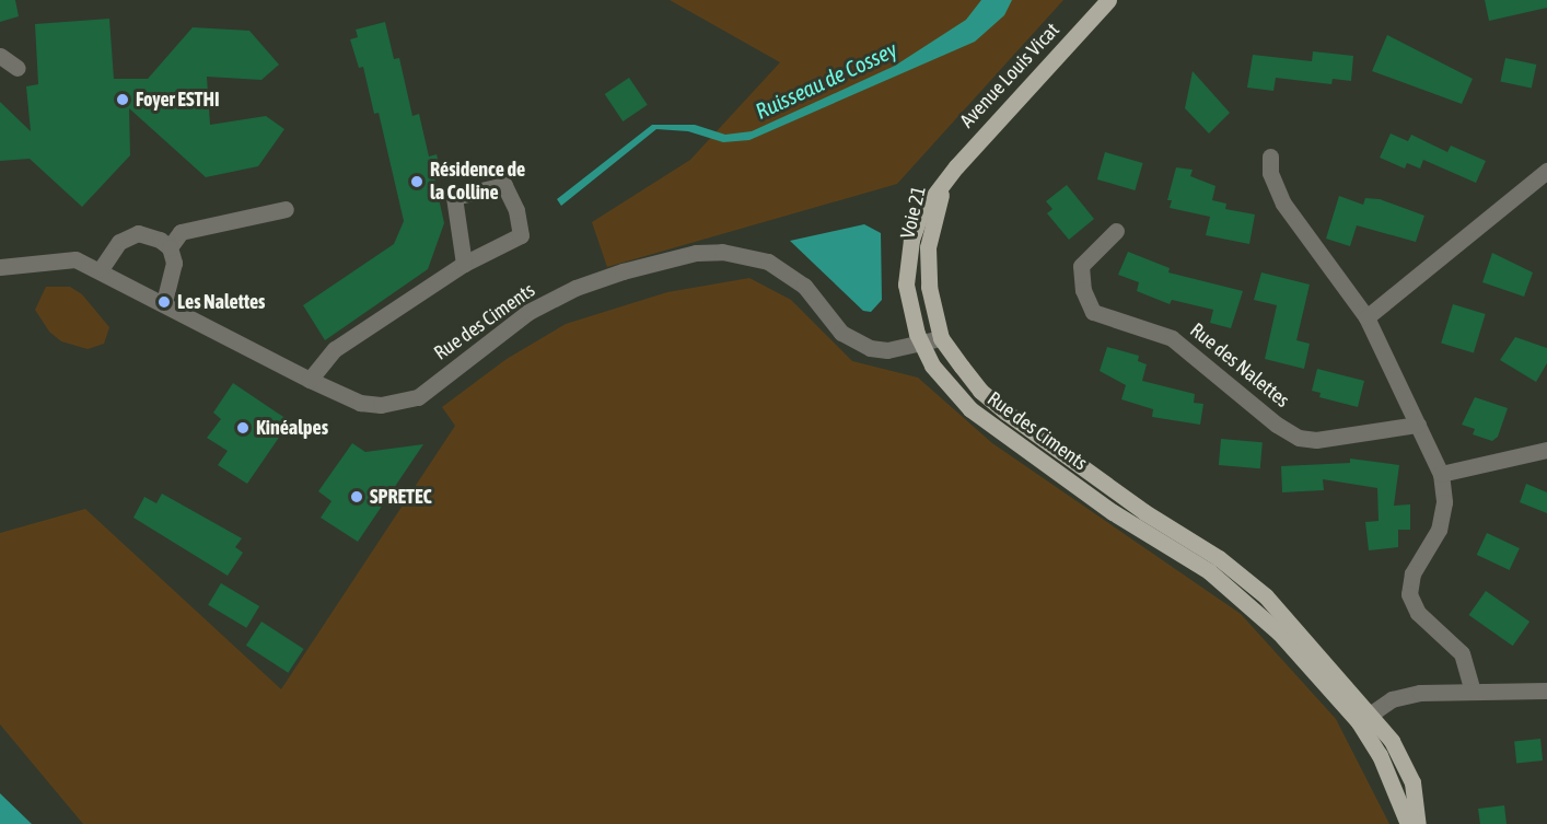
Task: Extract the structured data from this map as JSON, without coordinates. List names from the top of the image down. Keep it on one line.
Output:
{"streets":{"main road":["Avenue Louis Vicat","Voie 21","Rue des Ciments"],"street":["Rue des Nalettes"]},"crossings":[["Avenue Louis Vicat","Voie 21"],["Voie 21","Rue des Ciments"]],"water":["Ruisseau de Cossey"],"places":["Foyer ESTHI","Résidence de la Colline","Les Nalettes","Kinéalpes","SPRETEC"]}
